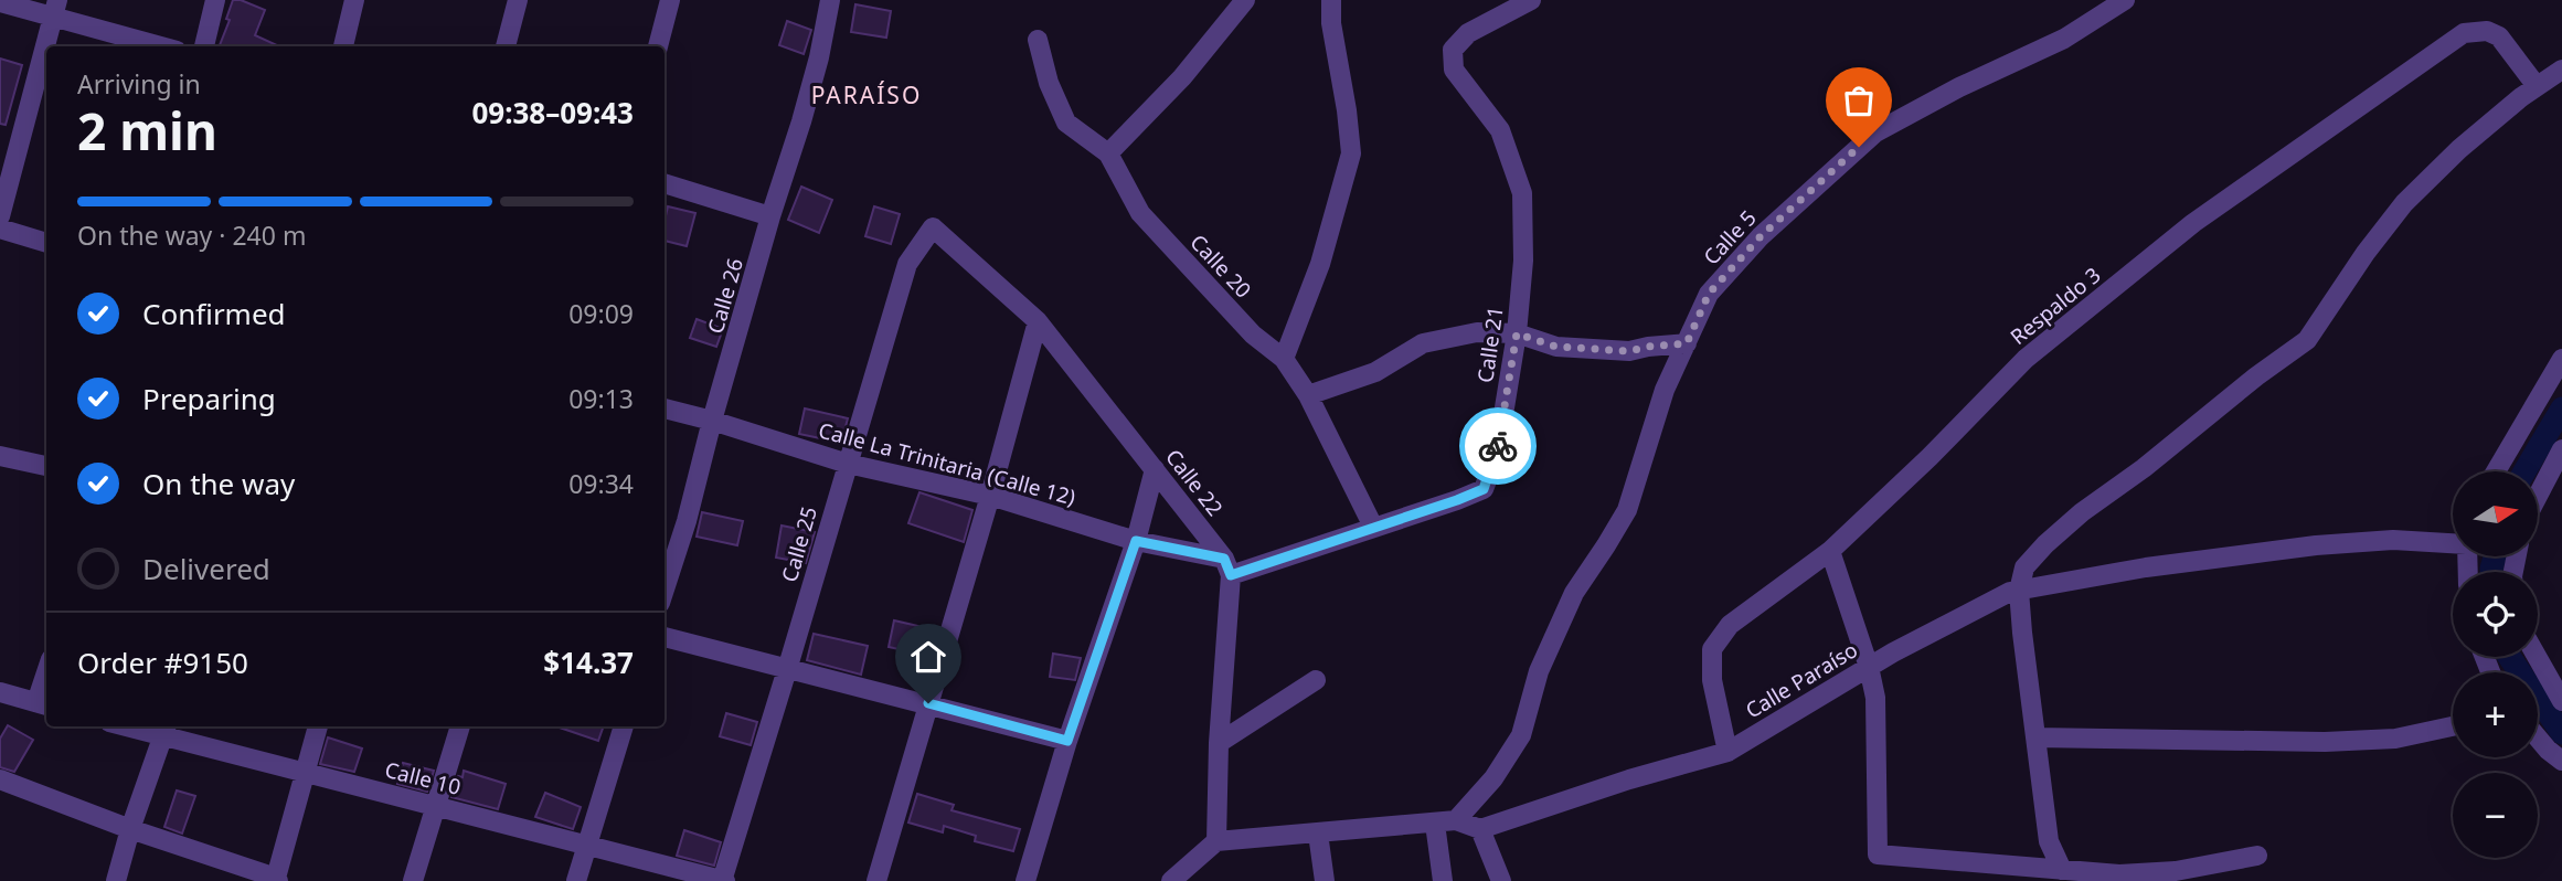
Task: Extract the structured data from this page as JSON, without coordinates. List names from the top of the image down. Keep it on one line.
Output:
{"streets":{"street":["Calle 5","Calle 20","Calle 26","Respaldo 3","Calle 21","Calle La Trinitaria (Calle 12)","Calle 22","Calle 25","Calle Paraíso","Calle 10"]},"crossings":[["Calle 20","Calle 21"],["Calle 26","Calle La Trinitaria (Calle 12)"],["Respaldo 3","Calle Paraíso"],["Calle 21","Calle La Trinitaria (Calle 12)"],["Calle 21","Calle 22"],["Calle La Trinitaria (Calle 12)","Calle 22"],["Calle La Trinitaria (Calle 12)","Calle 25"],["Calle 22","Calle 25"],["Calle 25","Calle 10"]],"districts":["PARAÍSO"],"north":"right","page":{"heading":["2 min","Arriving in","09:38–09:43"],"panel":["Order #9150","$14.37"],"bar":"On the way · 240 m","list":[["Confirmed","09:09"],["Preparing","09:13"],["On the way","09:34"],"Delivered"],"map_buttons":["+","−"]}}
